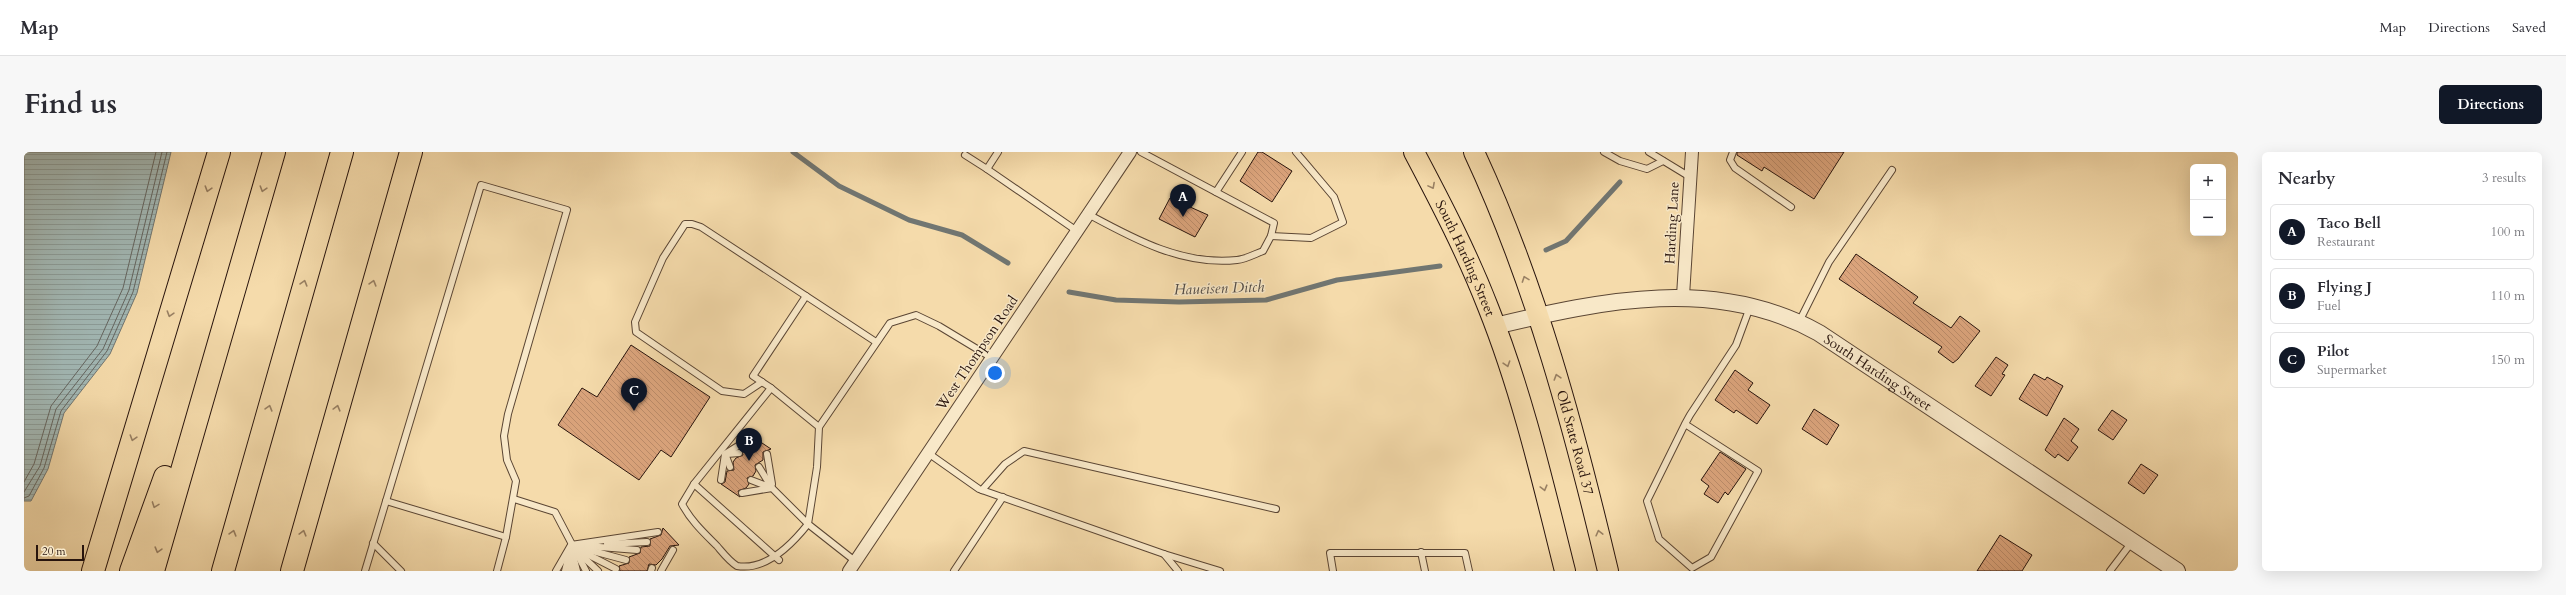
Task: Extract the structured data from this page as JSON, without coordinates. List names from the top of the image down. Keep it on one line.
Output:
{"streets":{"main road":["South Harding Street","Old State Road 37"],"street":["Harding Lane","West Thompson Road"]},"crossings":[["Harding Lane","South Harding Street"],["South Harding Street","Old State Road 37"]],"water":["Haueisen Ditch"],"scale_bar":"20 m","page":{"header":"Map","nav":["Map","Directions","Saved"],"title":"Find us","buttons":"Directions","heading":["Nearby","3 results"],"map_buttons":["+","−"],"pins":["A","C","B"],"list":[{"mark":"A","name":"Taco Bell","note":"Restaurant","value":"100 m"},{"mark":"B","name":"Flying J","note":"Fuel","value":"110 m"},{"mark":"C","name":"Pilot","note":"Supermarket","value":"150 m"}],"scale":"20 m"}}
